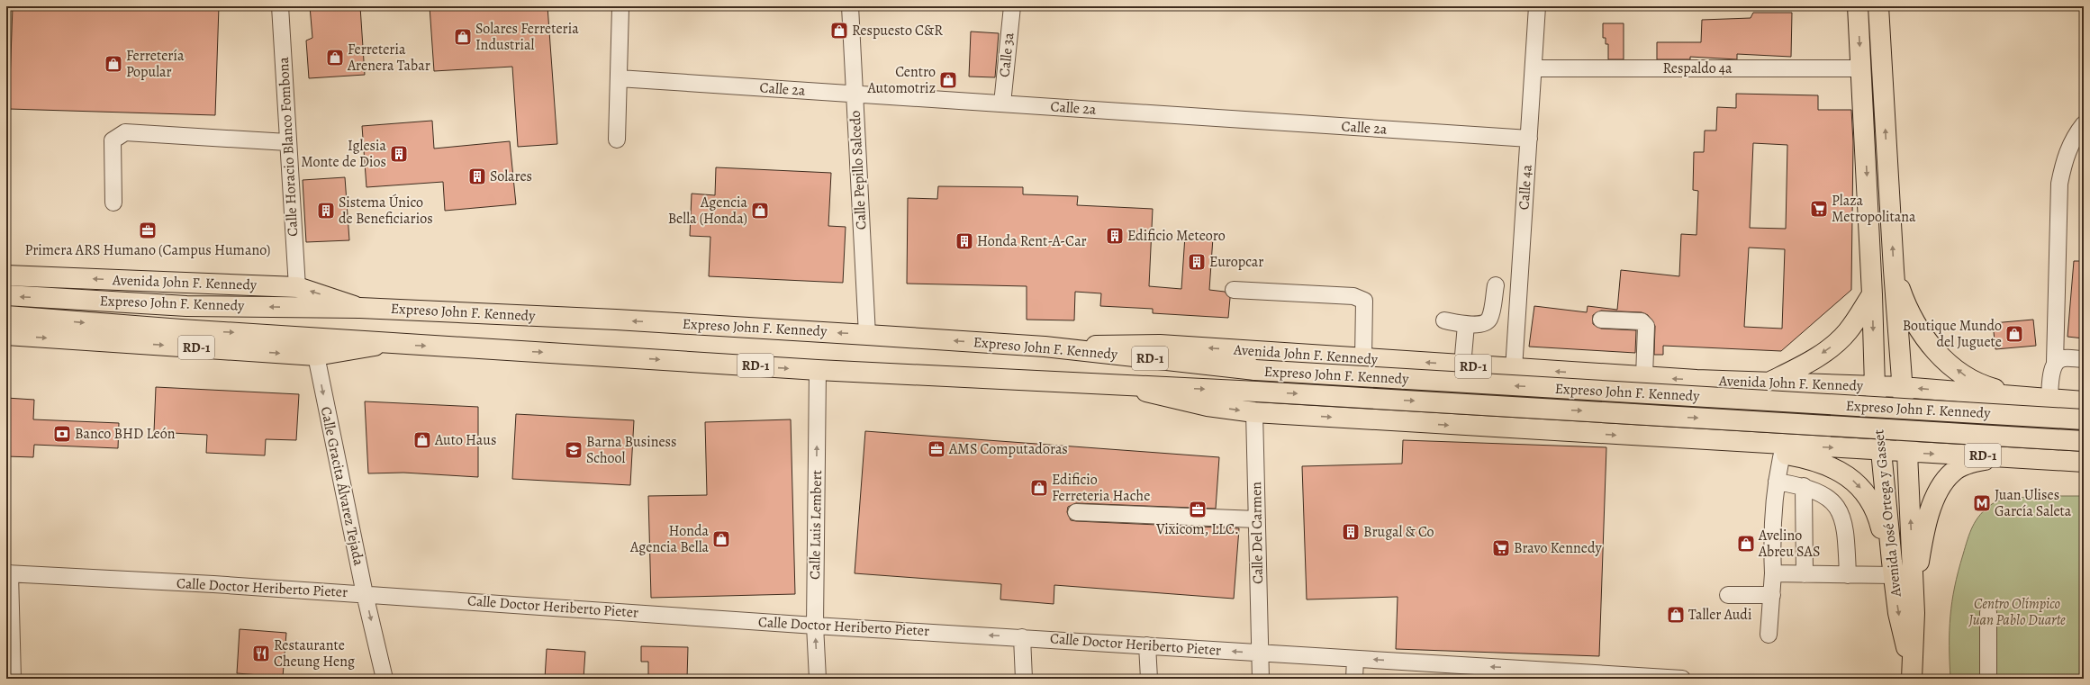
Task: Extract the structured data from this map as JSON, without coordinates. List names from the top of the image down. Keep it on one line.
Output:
{"streets":{"main road":["Avenida John F. Kennedy","Expreso John F. Kennedy","RD-1","Avenida José Ortega y Gasset"],"street":["Calle 3a","Respaldo 4a","Calle 2a","Calle Horacio Blanco Fombona","Calle Pepillo Salcedo","Calle 4a","Calle Gracita Álvarez Tejada","Calle Luis Lembert","Calle Del Carmen","Calle Doctor Heriberto Pieter"]},"crossings":[["Calle 3a","Calle 2a"],["Respaldo 4a","Calle 4a"],["Respaldo 4a","Avenida José Ortega y Gasset"],["Calle 2a","Calle Pepillo Salcedo"],["Calle 2a","Calle 4a"],["Calle Horacio Blanco Fombona","Avenida John F. Kennedy"],["Calle Pepillo Salcedo","Expreso John F. Kennedy"],["Calle 4a","Avenida John F. Kennedy"],["Avenida John F. Kennedy","Expreso John F. Kennedy"],["Avenida John F. Kennedy","Avenida José Ortega y Gasset"],["Expreso John F. Kennedy","RD-1"],["Expreso John F. Kennedy","Calle Luis Lembert"],["RD-1","Calle Gracita Álvarez Tejada"],["RD-1","Avenida José Ortega y Gasset"],["RD-1","Calle Del Carmen"],["Calle Gracita Álvarez Tejada","Calle Doctor Heriberto Pieter"],["Calle Luis Lembert","Calle Doctor Heriberto Pieter"],["Calle Del Carmen","Calle Doctor Heriberto Pieter"]],"one_way":["Calle Gracita Álvarez Tejada","Calle Luis Lembert","Calle Doctor Heriberto Pieter"],"parks":["Centro Olímpico Juan Pablo Duarte"],"places":{"shop":["Respuesto C&R","Solares Ferreteria Industrial","Ferreteria Arenera Tabar","Ferretería Popular","Centro Automotriz","Agencia Bella (Honda)","Boutique Mundo del Juguete","Auto Haus","Edificio Ferreteria Hache","Honda Agencia Bella","Avelino Abreu SAS","Taller Audi"],"building":["Iglesia Monte de Dios","Solares","Sistema Único de Beneficiarios","Edificio Meteoro","Honda Rent-A-Car","Europcar","Brugal & Co"],"supermarket":["Plaza Metropolitana","Bravo Kennedy"],"office":["Primera ARS Humano (Campus Humano)","AMS Computadoras","Vixicom, LLC."],"bank":["Banco BHD León"],"school or university":["Barna Business School"],"metro station":["Juan Ulises García Saleta"],"restaurant":["Restaurante Cheung Heng"]}}
